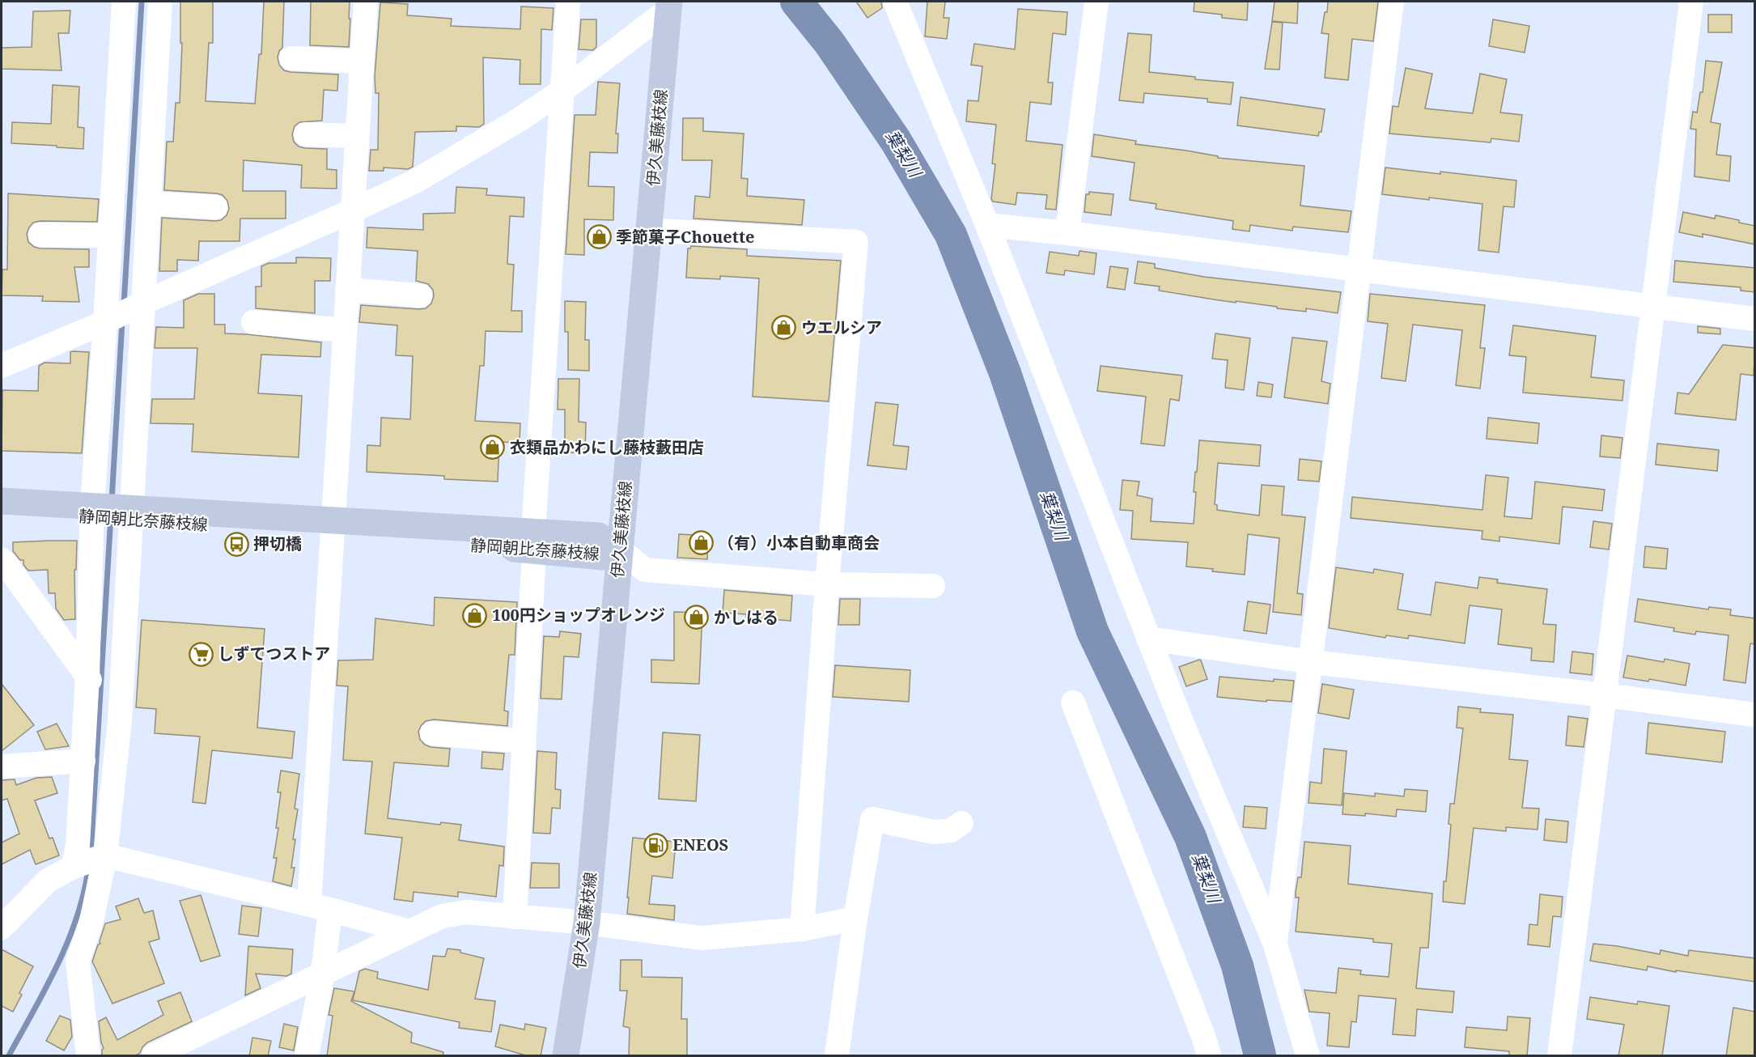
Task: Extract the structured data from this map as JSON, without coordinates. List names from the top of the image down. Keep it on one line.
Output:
{"streets":{"main road":["伊久美藤枝線","静岡朝比奈藤枝線"]},"crossings":[["伊久美藤枝線","静岡朝比奈藤枝線"]],"water":["葉梨川"],"places":{"shop":["季節菓子Chouette","ウエルシア","衣類品かわにし藤枝藪田店","（有）小本自動車商会","100円ショップオレンジ","かしはる"],"bus stop":["押切橋"],"supermarket":["しずてつストア"],"fuel station":["ENEOS"]}}
